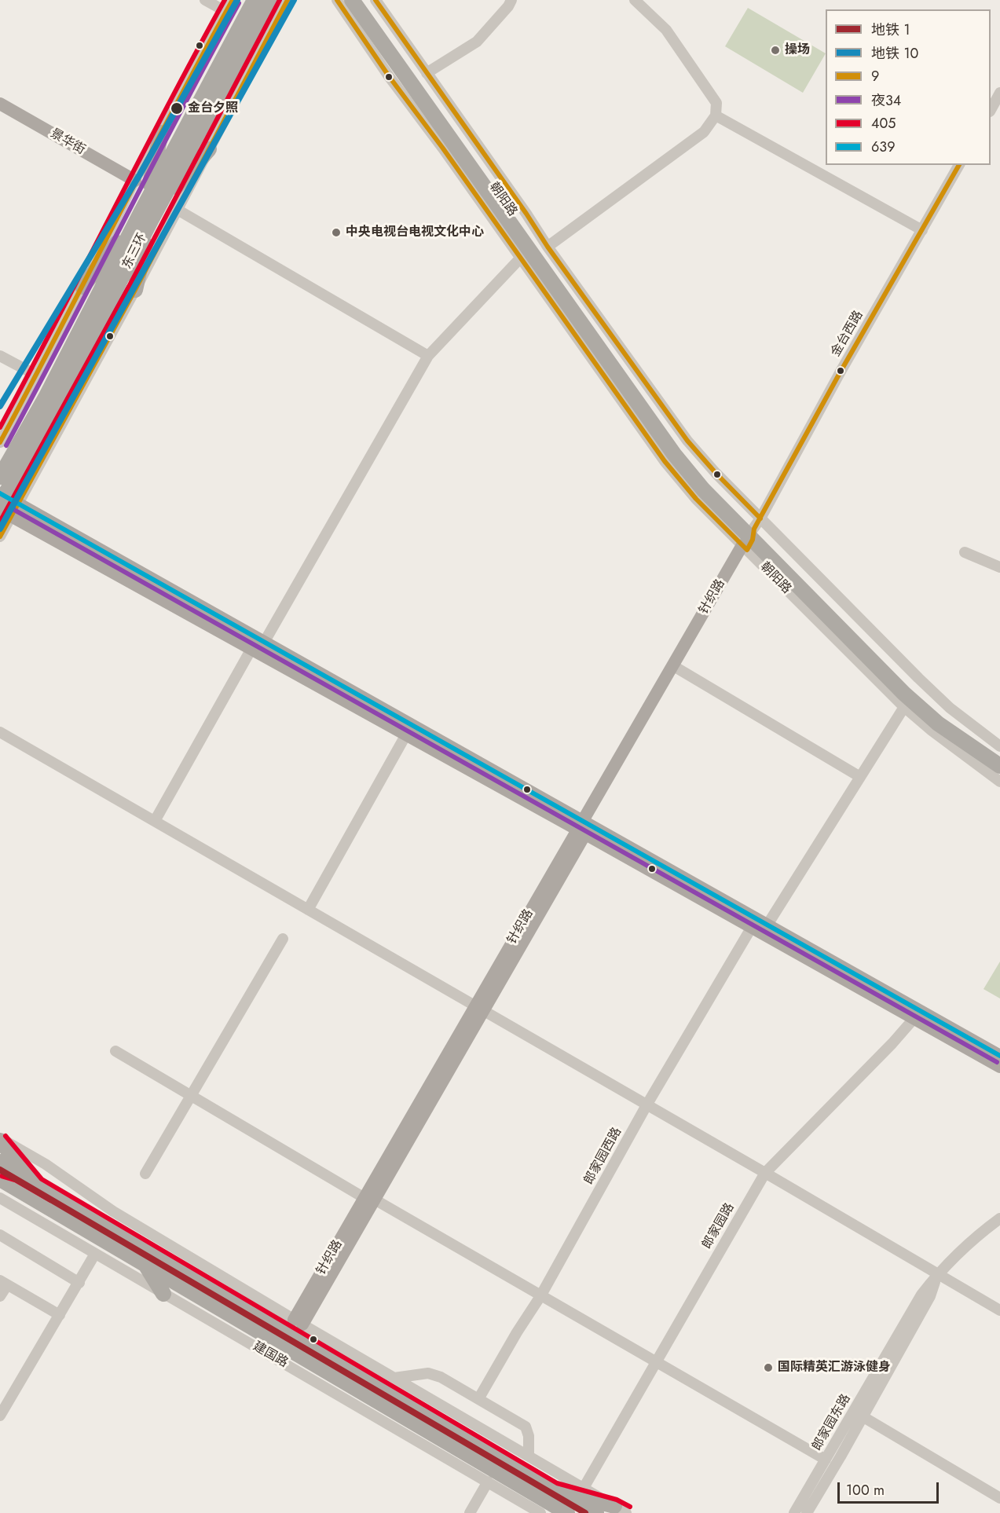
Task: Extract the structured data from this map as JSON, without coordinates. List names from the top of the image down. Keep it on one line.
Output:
{"streets":{"highway":["朝阳路","东三环","建国路"],"main road":["景华街","针织路"],"street":["金台西路","郎家园西路","郎家园路","郎家园东路"]},"crossings":[["朝阳路","金台西路"],["朝阳路","针织路"],["金台西路","针织路"]],"places":["操场","金台夕照","中央电视台电视文化中心","国际精英汇游泳健身"],"lines":["metro line 10","transit line 9","transit line 405","transit line 夜34","transit line 639","metro line 1"],"legend":["地铁 1","地铁 10","9","夜34","405","639"],"scale_bar":"100 m"}
